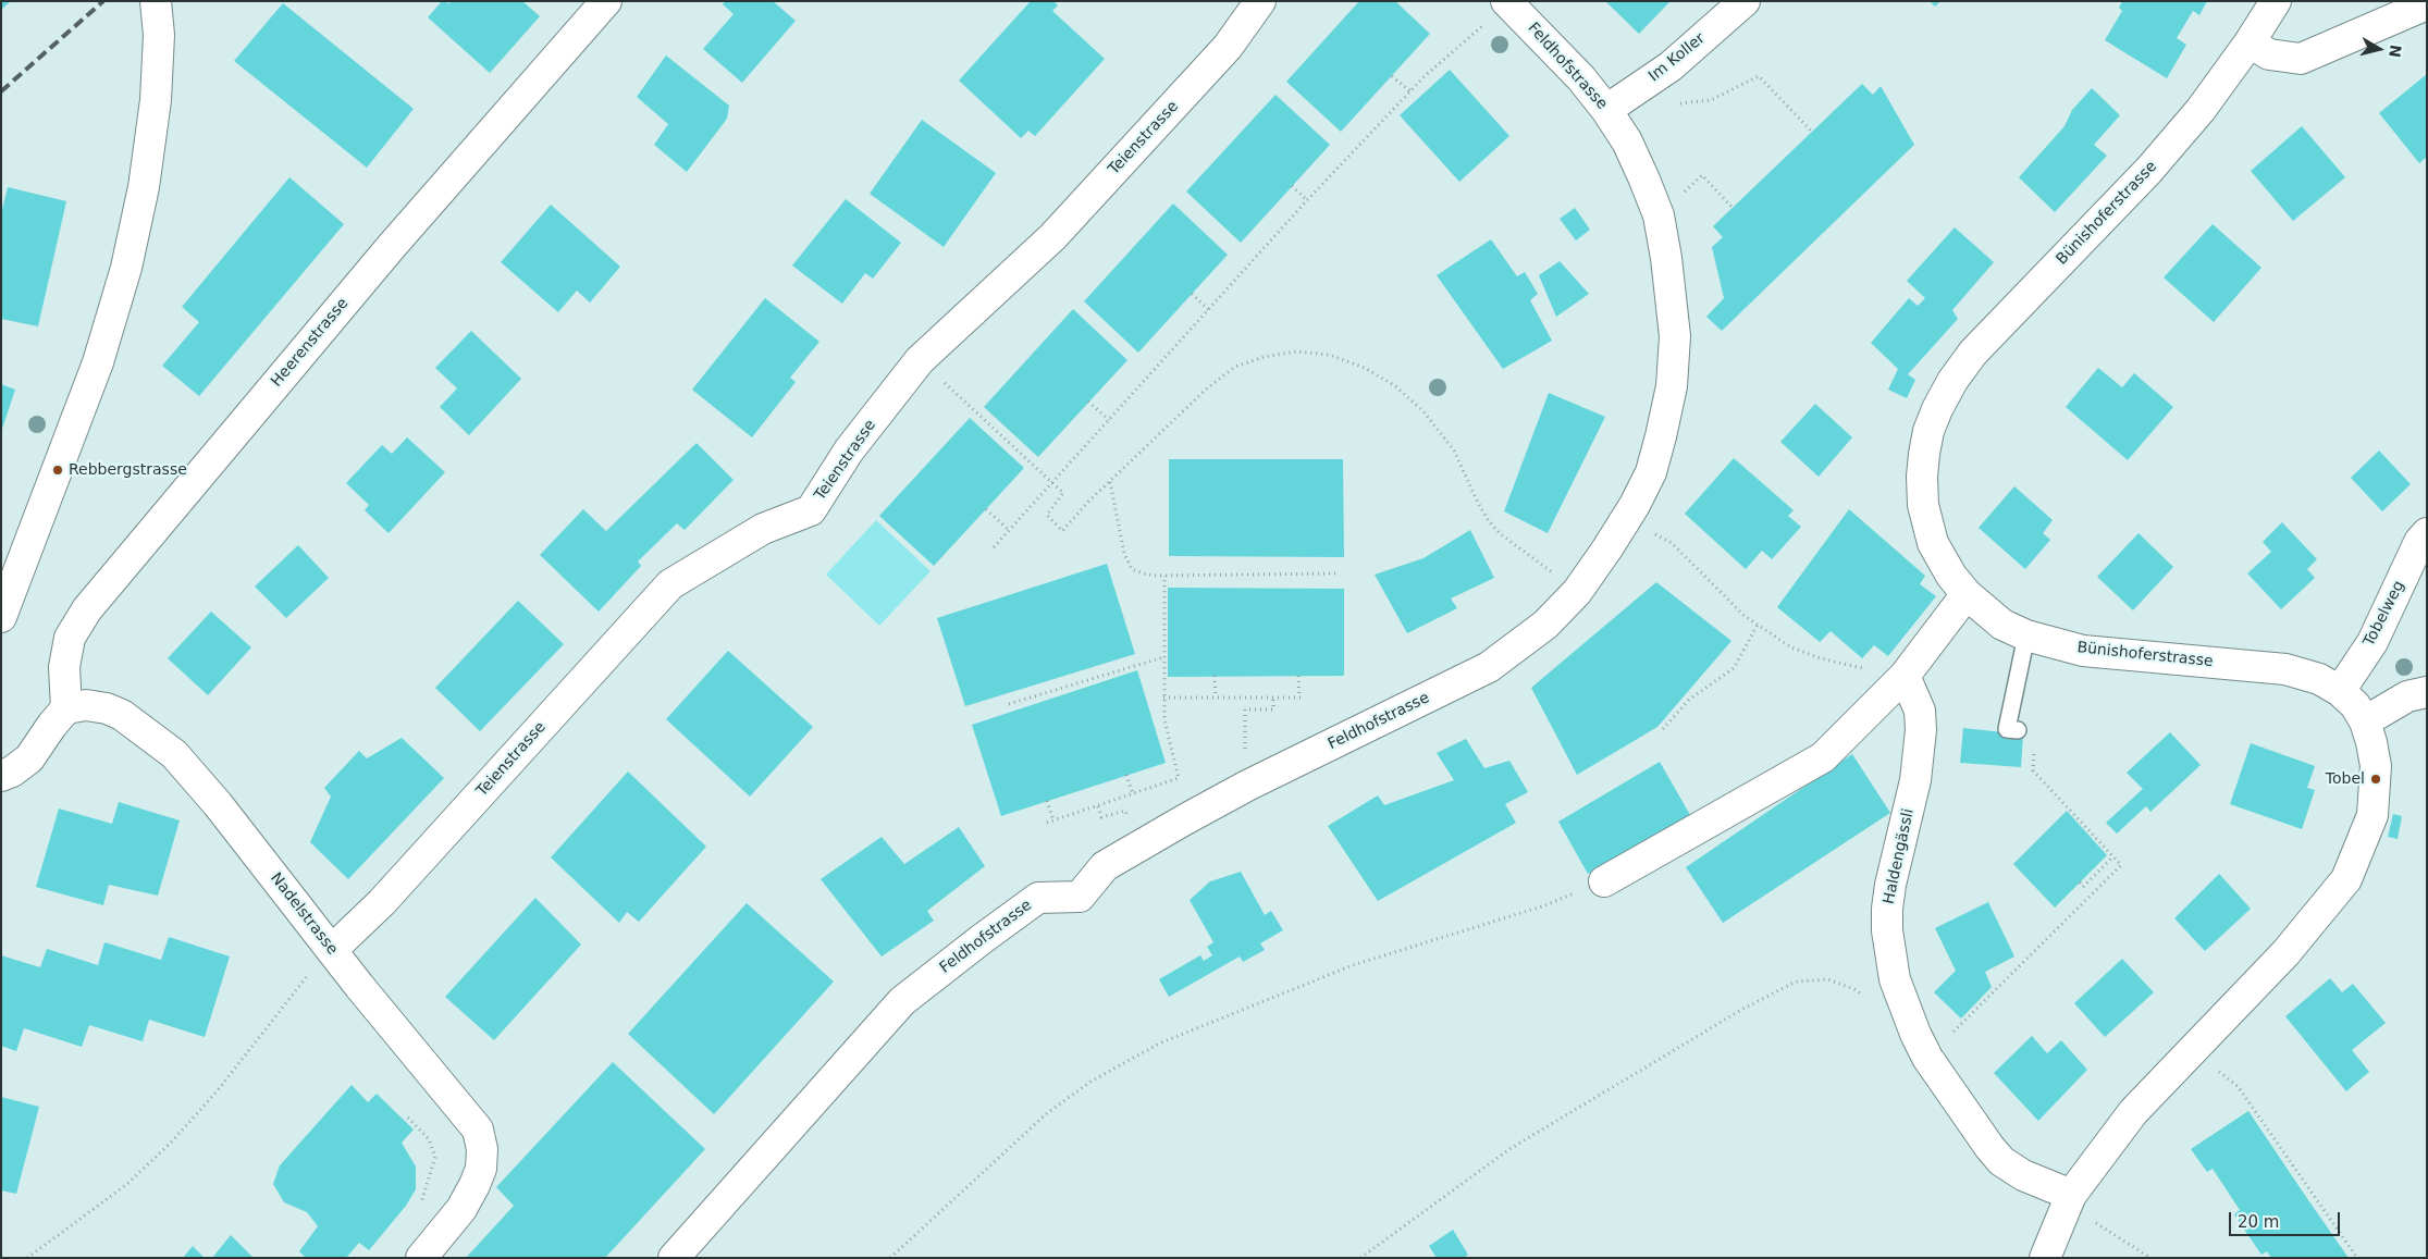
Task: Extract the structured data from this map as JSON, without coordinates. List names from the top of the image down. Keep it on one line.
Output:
{"streets":{"street":["Im Koller","Feldhofstrasse","Teienstrasse","Bünishoferstrasse","Heerenstrasse","Tobelweg","Haldengässli","Nadelstrasse"]},"crossings":[["Im Koller","Feldhofstrasse"],["Teienstrasse","Nadelstrasse"],["Bünishoferstrasse","Tobelweg"],["Bünishoferstrasse","Haldengässli"],["Heerenstrasse","Nadelstrasse"]],"places":["Rebbergstrasse","Tobel"],"scale_bar":"20 m","north":"right"}
